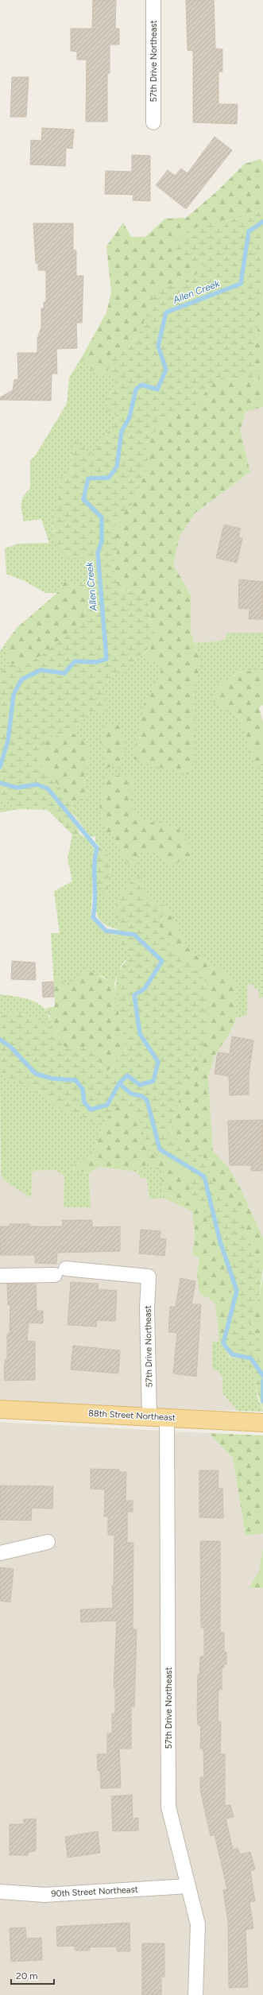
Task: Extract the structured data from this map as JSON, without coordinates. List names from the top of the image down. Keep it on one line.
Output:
{"streets":{"main road":["88th Street Northeast"],"street":["57th Drive Northeast","90th Street Northeast"]},"crossings":[["57th Drive Northeast","88th Street Northeast"],["57th Drive Northeast","90th Street Northeast"]],"water":["Allen Creek"],"scale_bar":"20 m"}
